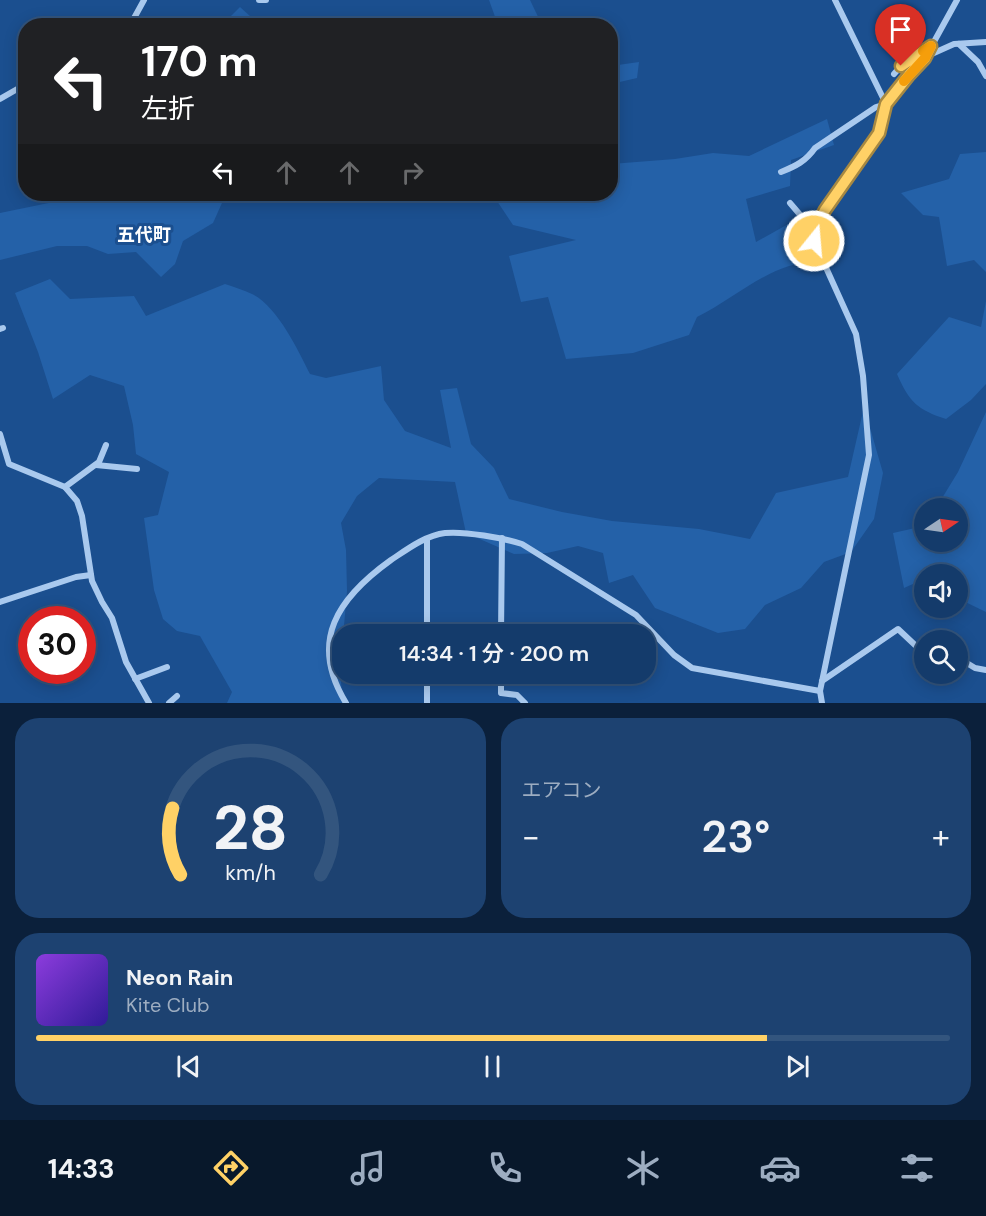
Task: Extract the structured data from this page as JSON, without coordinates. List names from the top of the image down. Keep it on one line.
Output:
{"districts":["五代町"],"north":"right","page":{"turn":["170 m","左折"],"limit":"30","trip":"14:34 · 1 分 · 200 m","tile":"エアコン","heat":["−","23°","+"],"song":["Neon Rain","Kite Club"],"tabs":"14:33","gauge":["28","km/h"]}}
